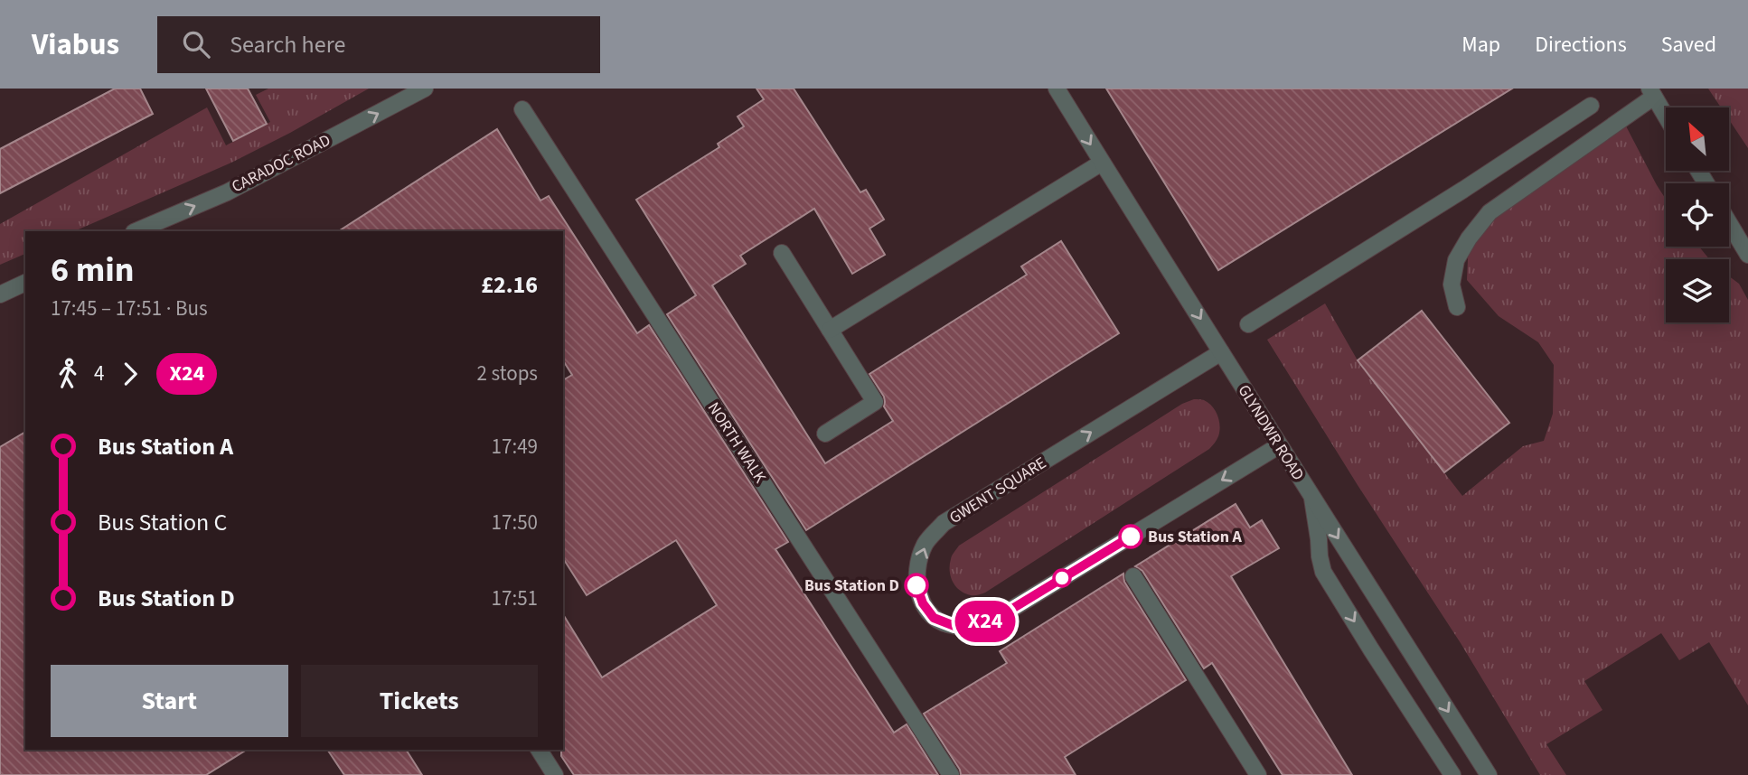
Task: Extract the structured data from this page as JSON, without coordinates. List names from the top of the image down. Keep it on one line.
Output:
{"streets":{"street":["CARADOC ROAD","GLYNDWR ROAD","NORTH WALK","GWENT SQUARE"]},"crossings":[["GLYNDWR ROAD","GWENT SQUARE"]],"one_way":["CARADOC ROAD"],"places":["Bus Station A","Bus Station D"],"lines":["bus line X24"],"north":"top left","page":{"header":"Viabus","search":"Search here","nav":["Map","Directions","Saved"],"on_map":"X24","heading":["6 min","17:45 – 17:51 · Bus","£2.16"],"legs":["4","X24","2 stops"],"list":[{"name":"Bus Station A","value":"17:49"},{"name":"Bus Station C","value":"17:50"},{"name":"Bus Station D","value":"17:51"}],"buttons":["Start","Tickets"]}}
